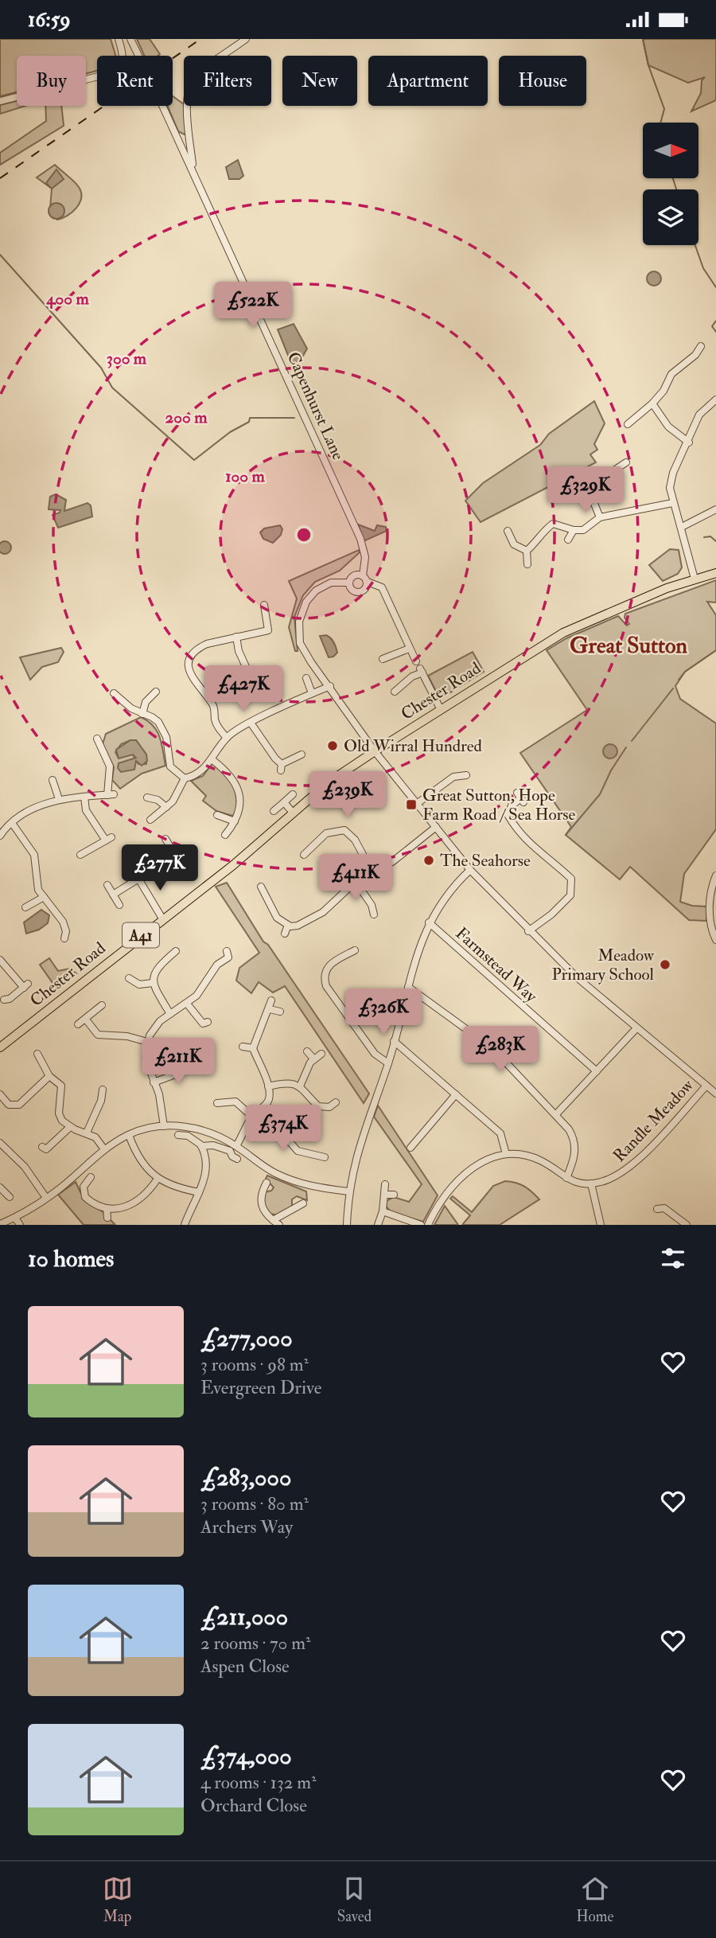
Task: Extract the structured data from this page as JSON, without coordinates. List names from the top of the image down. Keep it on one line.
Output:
{"streets":{"main road":["Chester Road","A41"],"street":["Capenhurst Lane","Farmstead Way","Randle Meadow"]},"districts":["Great Sutton"],"places":{"other":["Old Wirral Hundred","The Seahorse","Meadow Primary School"],"transit":["Great Sutton, Hope Farm Road / Sea Horse"]},"north":"right","page":{"status":"16:59","chip":["Buy","Rent","Filters","New","Apartment","House"],"price":["£522K","£329K","£427K","£239K","£277K","£411K","£326K","£283K","£211K","£374K"],"heading":"10 homes","list":[{"name":"£277,000","note":"3 rooms · 98 m² · Evergreen Drive"},{"name":"£283,000","note":"3 rooms · 80 m² · Archers Way"},{"name":"£211,000","note":"2 rooms · 70 m² · Aspen Close"},{"name":"£374,000","note":"4 rooms · 132 m² · Orchard Close"}],"tabs":["Map","Saved","Home"]},"rings":["400 m","300 m","200 m","100 m"]}
